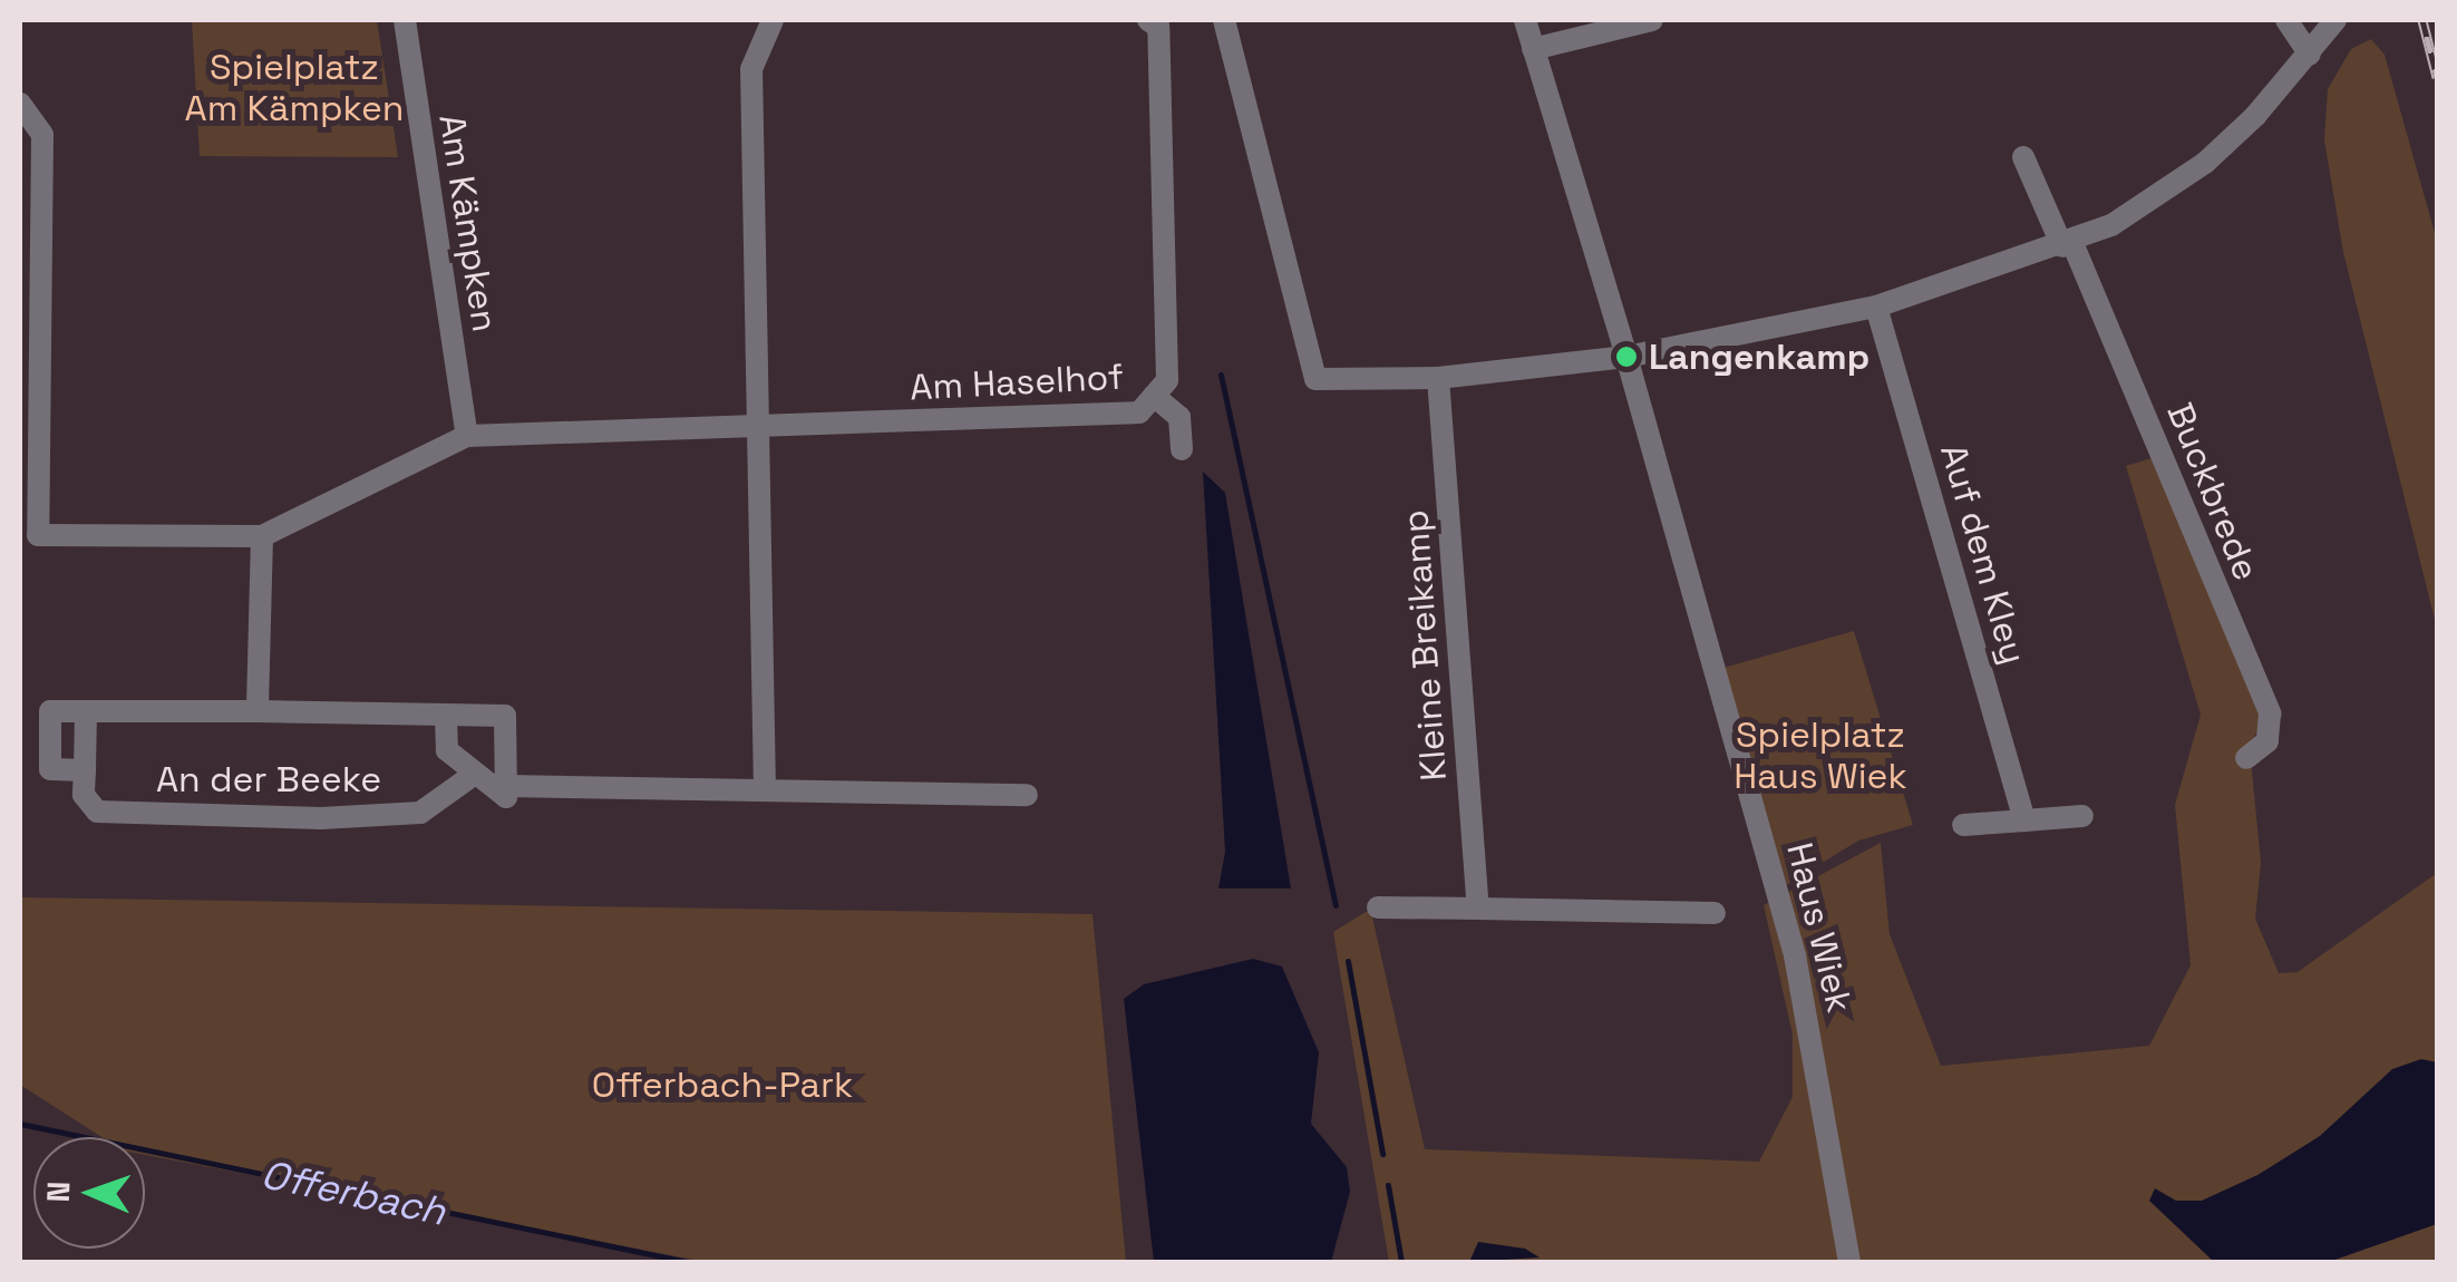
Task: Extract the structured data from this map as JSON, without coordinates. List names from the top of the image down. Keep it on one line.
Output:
{"streets":{"street":["Am Kämpken","Am Haselhof","Buckbrede","Auf dem Kley","Kleine Breikamp","An der Beeke","Haus Wiek"]},"crossings":[["Am Kämpken","Am Haselhof"]],"water":["Offerbach"],"parks":["Spielplatz Am Kämpken","Spielplatz Haus Wiek","Offerbach-Park"],"places":["Langenkamp"],"north":"left"}
